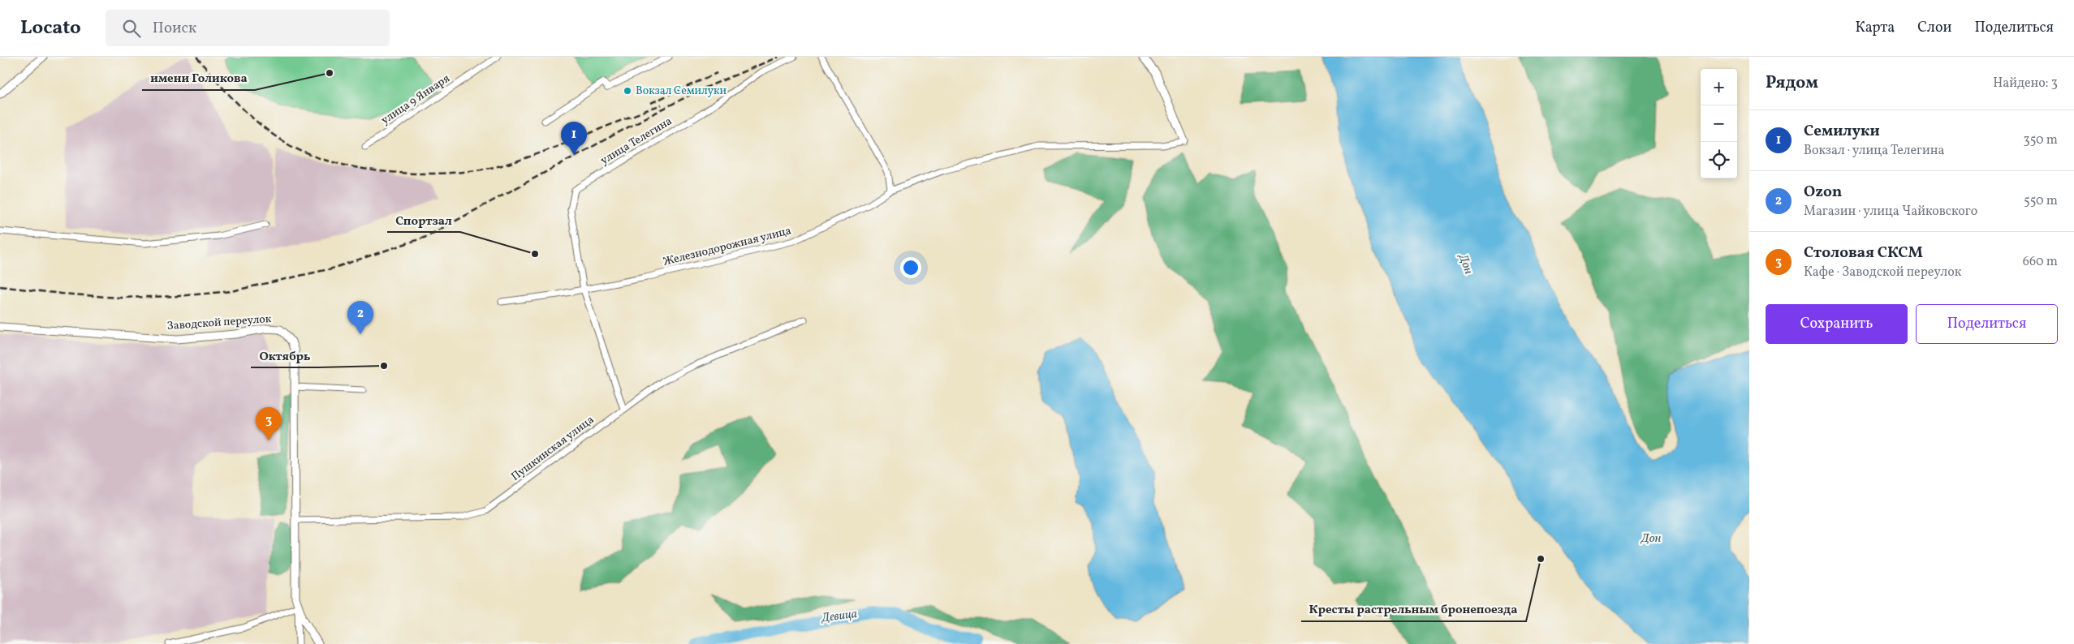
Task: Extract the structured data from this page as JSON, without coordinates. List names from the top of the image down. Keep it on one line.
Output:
{"streets":{"street":["улица 9 Января","улица Телегина","Железнодорожная улица","Заводской переулок","Пушкинская улица"]},"crossings":[["улица Телегина","Железнодорожная улица"],["улица Телегина","Пушкинская улица"],["Заводской переулок","Пушкинская улица"]],"water":["Дон","Девица"],"places":["имени Голикова","Вокзал Семилуки","Спортзал","Октябрь","Кресты растрельным бронепоезда"],"page":{"header":"Locato","search":"Поиск","nav":["Карта","Слои","Поделиться"],"heading":["Рядом","Найдено: 3"],"map_buttons":["+","−"],"list":[{"mark":"1","name":"Семилуки","note":"Вокзал · улица Телегина","value":"350 m"},{"mark":"2","name":"Ozon","note":"Магазин · улица Чайковского","value":"550 m"},{"mark":"3","name":"Столовая СКСМ","note":"Кафе · Заводской переулок","value":"660 m"}],"pins":["1","2","3"],"buttons":["Сохранить","Поделиться"]}}
